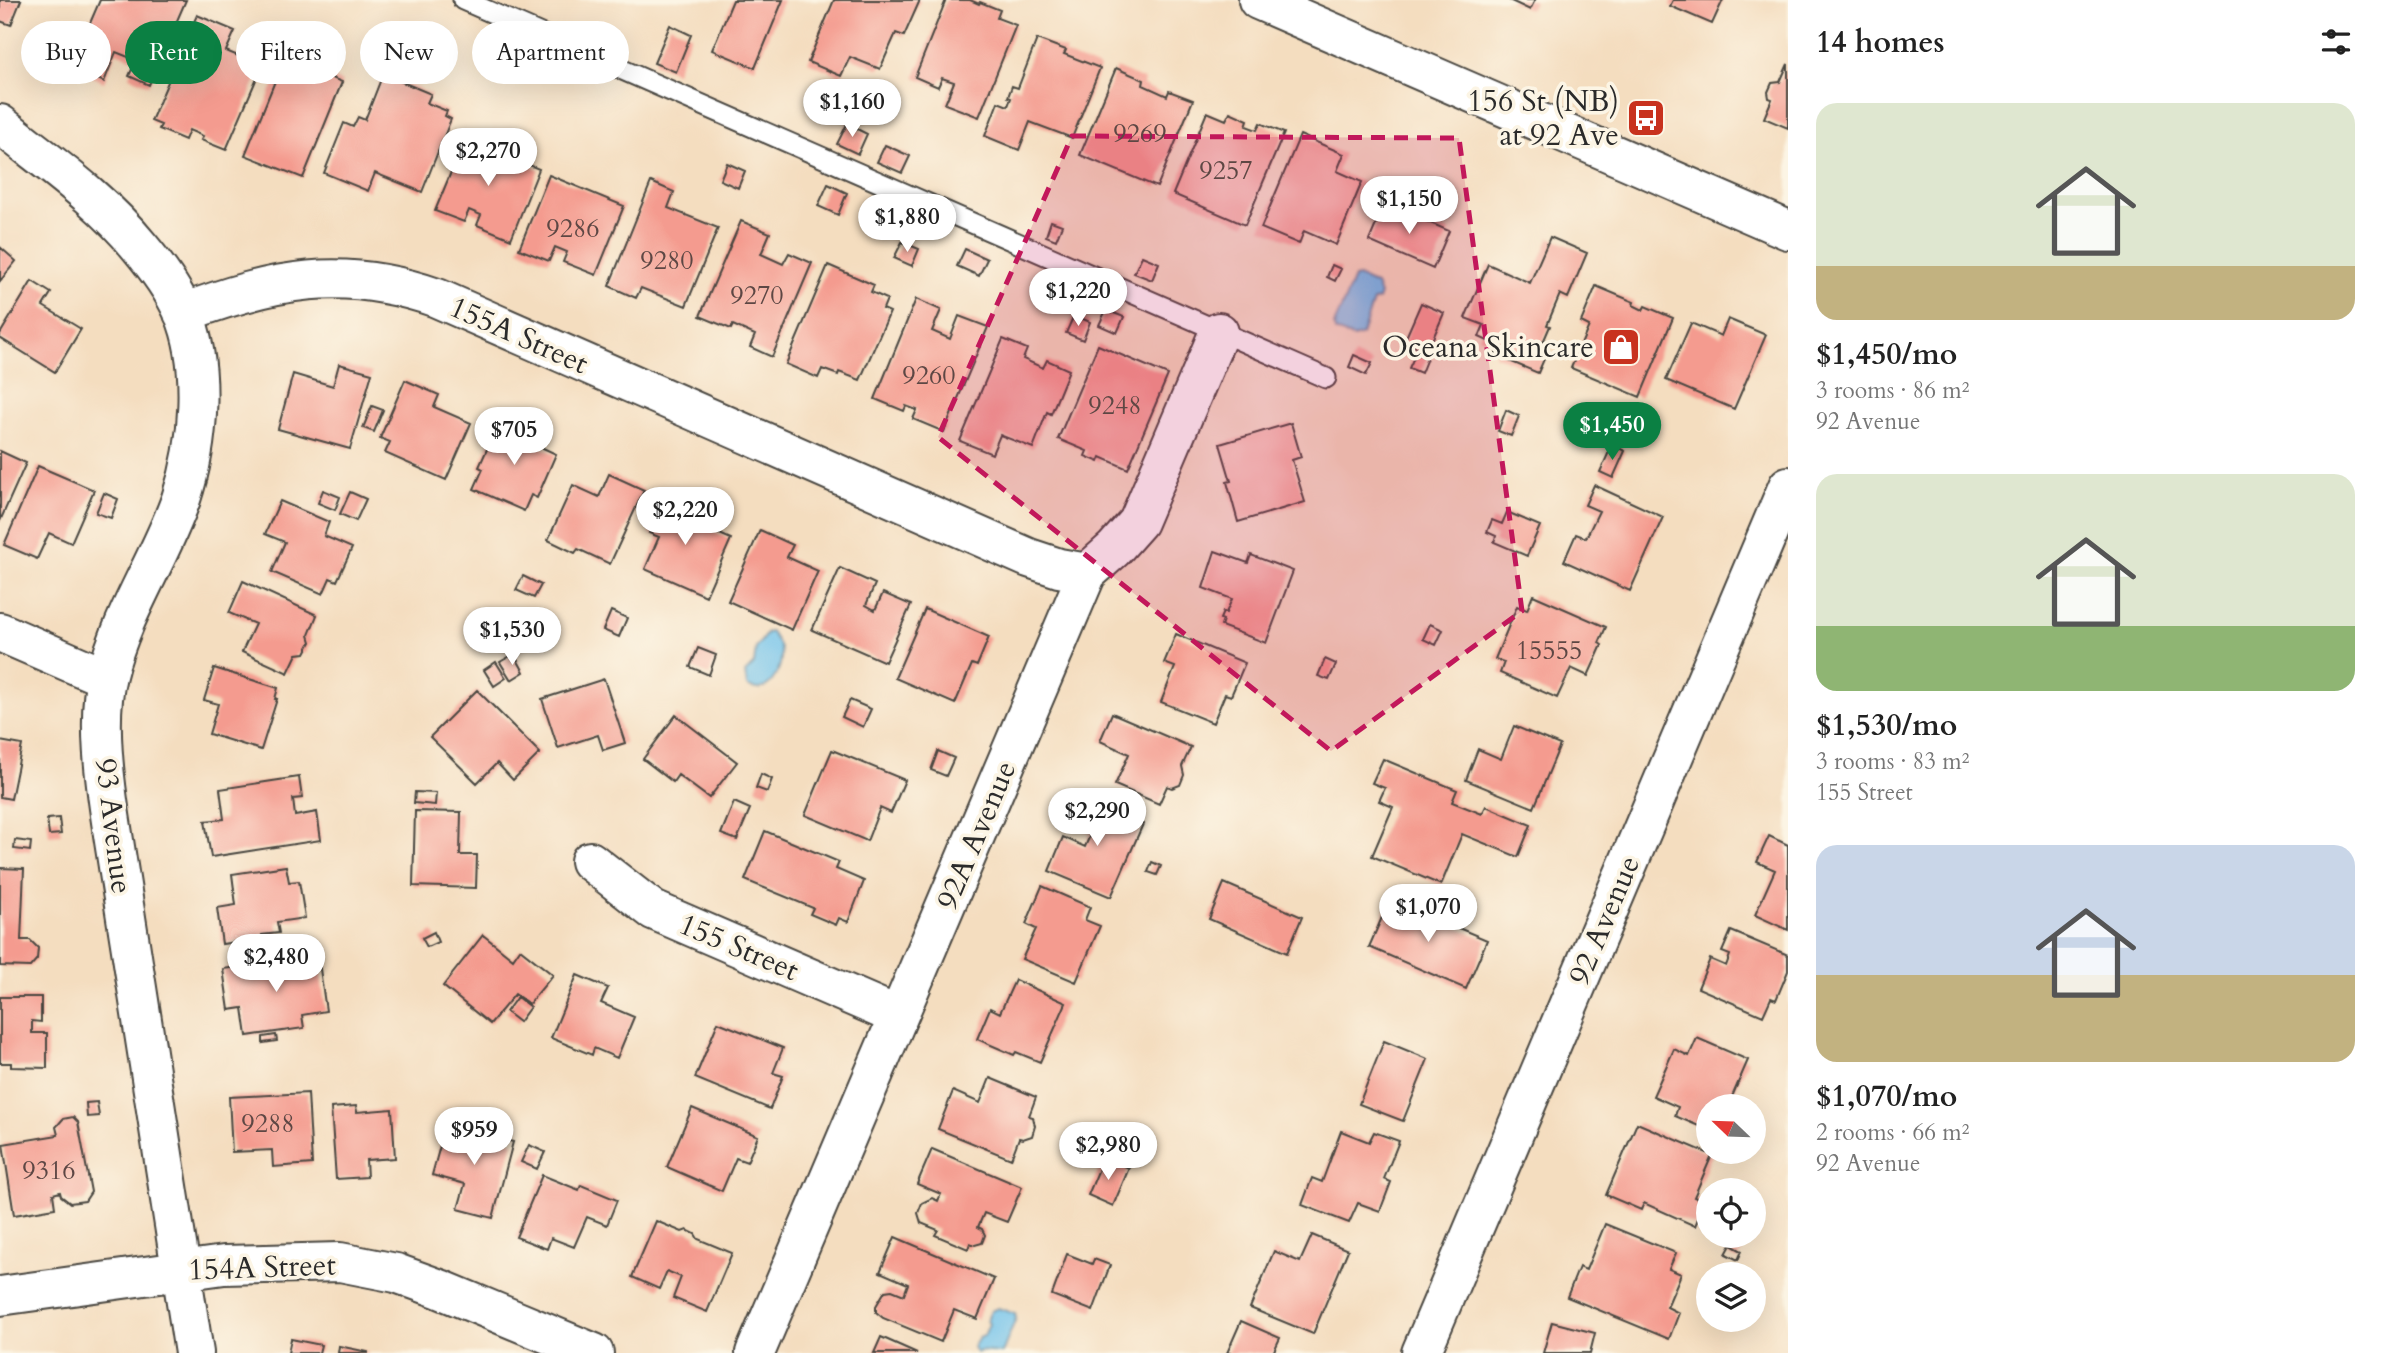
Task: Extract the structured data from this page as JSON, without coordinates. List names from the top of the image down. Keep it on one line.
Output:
{"streets":{"street":["155A Street","93 Avenue","92A Avenue","92 Avenue","155 Street","154A Street"]},"crossings":[["155A Street","93 Avenue"],["155A Street","92A Avenue"],["93 Avenue","154A Street"],["92A Avenue","155 Street"]],"places":{"bus stop":["156 St (NB) at 92 Ave"],"shop":["Oceana Skincare"]},"house_numbers":["9269","9257","9286","9280","9270","9260","9248","15555","9288","9316"],"north":"top left","page":{"heading":"14 homes","chip":["Buy","Rent","Filters","New","Apartment"],"price":["$1,160","$2,270","$1,150","$1,880","$1,220","$1,450","$705","$2,220","$1,530","$2,290","$1,070","$2,480","$959","$2,980"],"list":[{"name":"$1,450/mo","note":"3 rooms · 86 m² · 92 Avenue"},{"name":"$1,530/mo","note":"3 rooms · 83 m² · 155 Street"},{"name":"$1,070/mo","note":"2 rooms · 66 m² · 92 Avenue"}]}}
